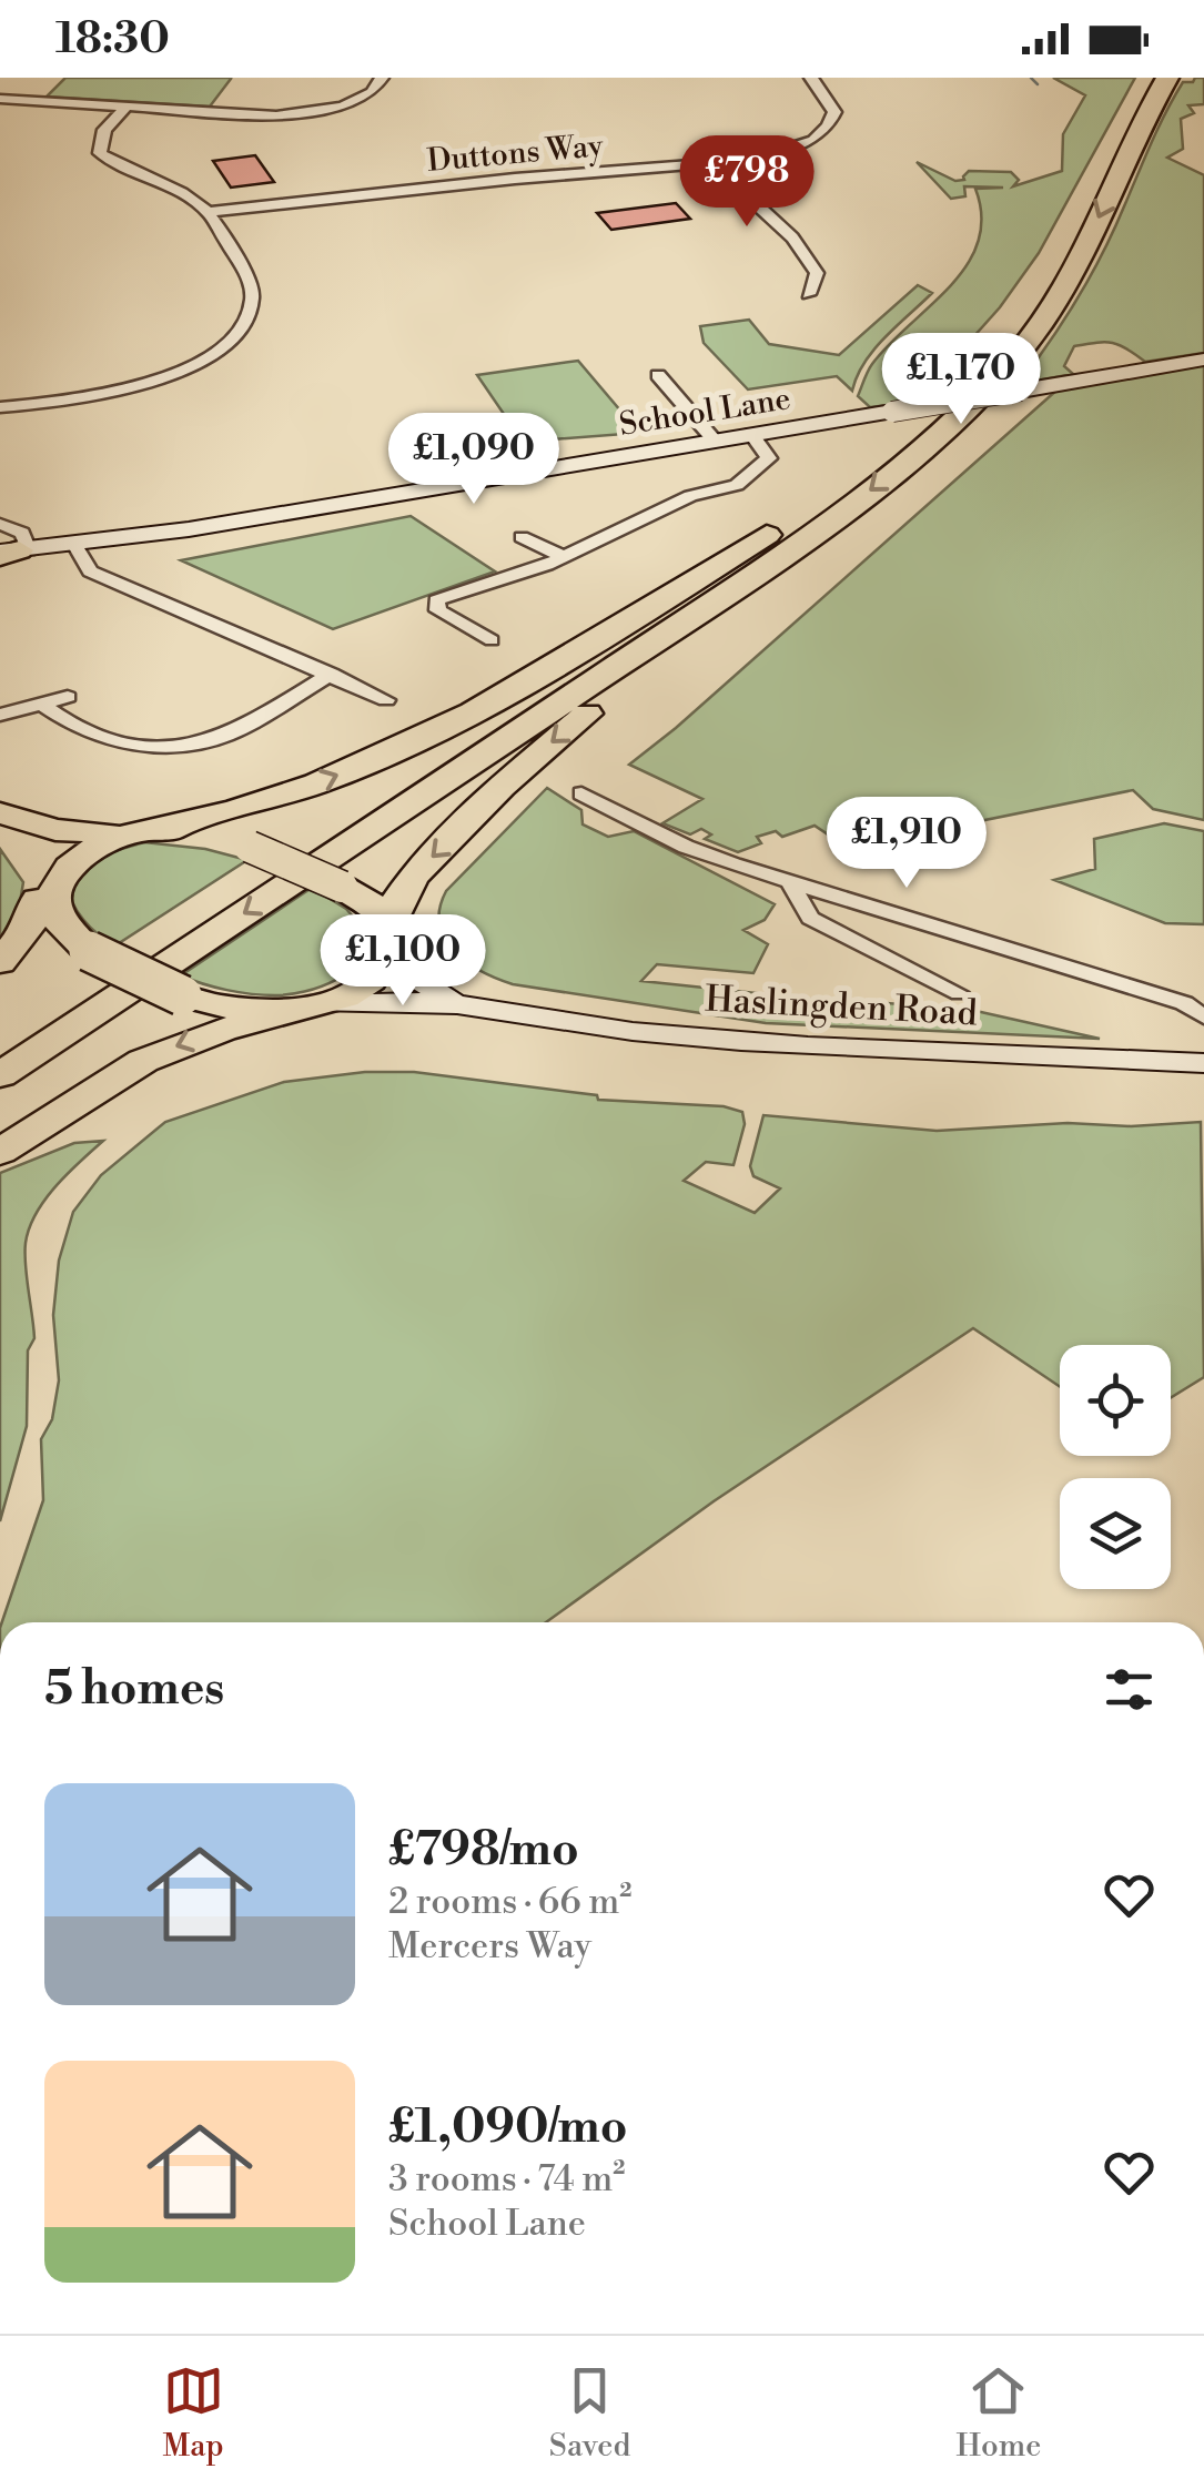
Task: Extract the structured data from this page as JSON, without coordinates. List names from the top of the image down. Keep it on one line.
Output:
{"streets":{"main road":["School Lane","Haslingden Road"],"street":["Duttons Way"]},"page":{"status":"18:30","price":["£798","£1,170","£1,090","£1,910","£1,100"],"heading":"5 homes","list":[{"name":"£798/mo","note":"2 rooms · 66 m² · Mercers Way"},{"name":"£1,090/mo","note":"3 rooms · 74 m² · School Lane"}],"tabs":["Map","Saved","Home"]}}
